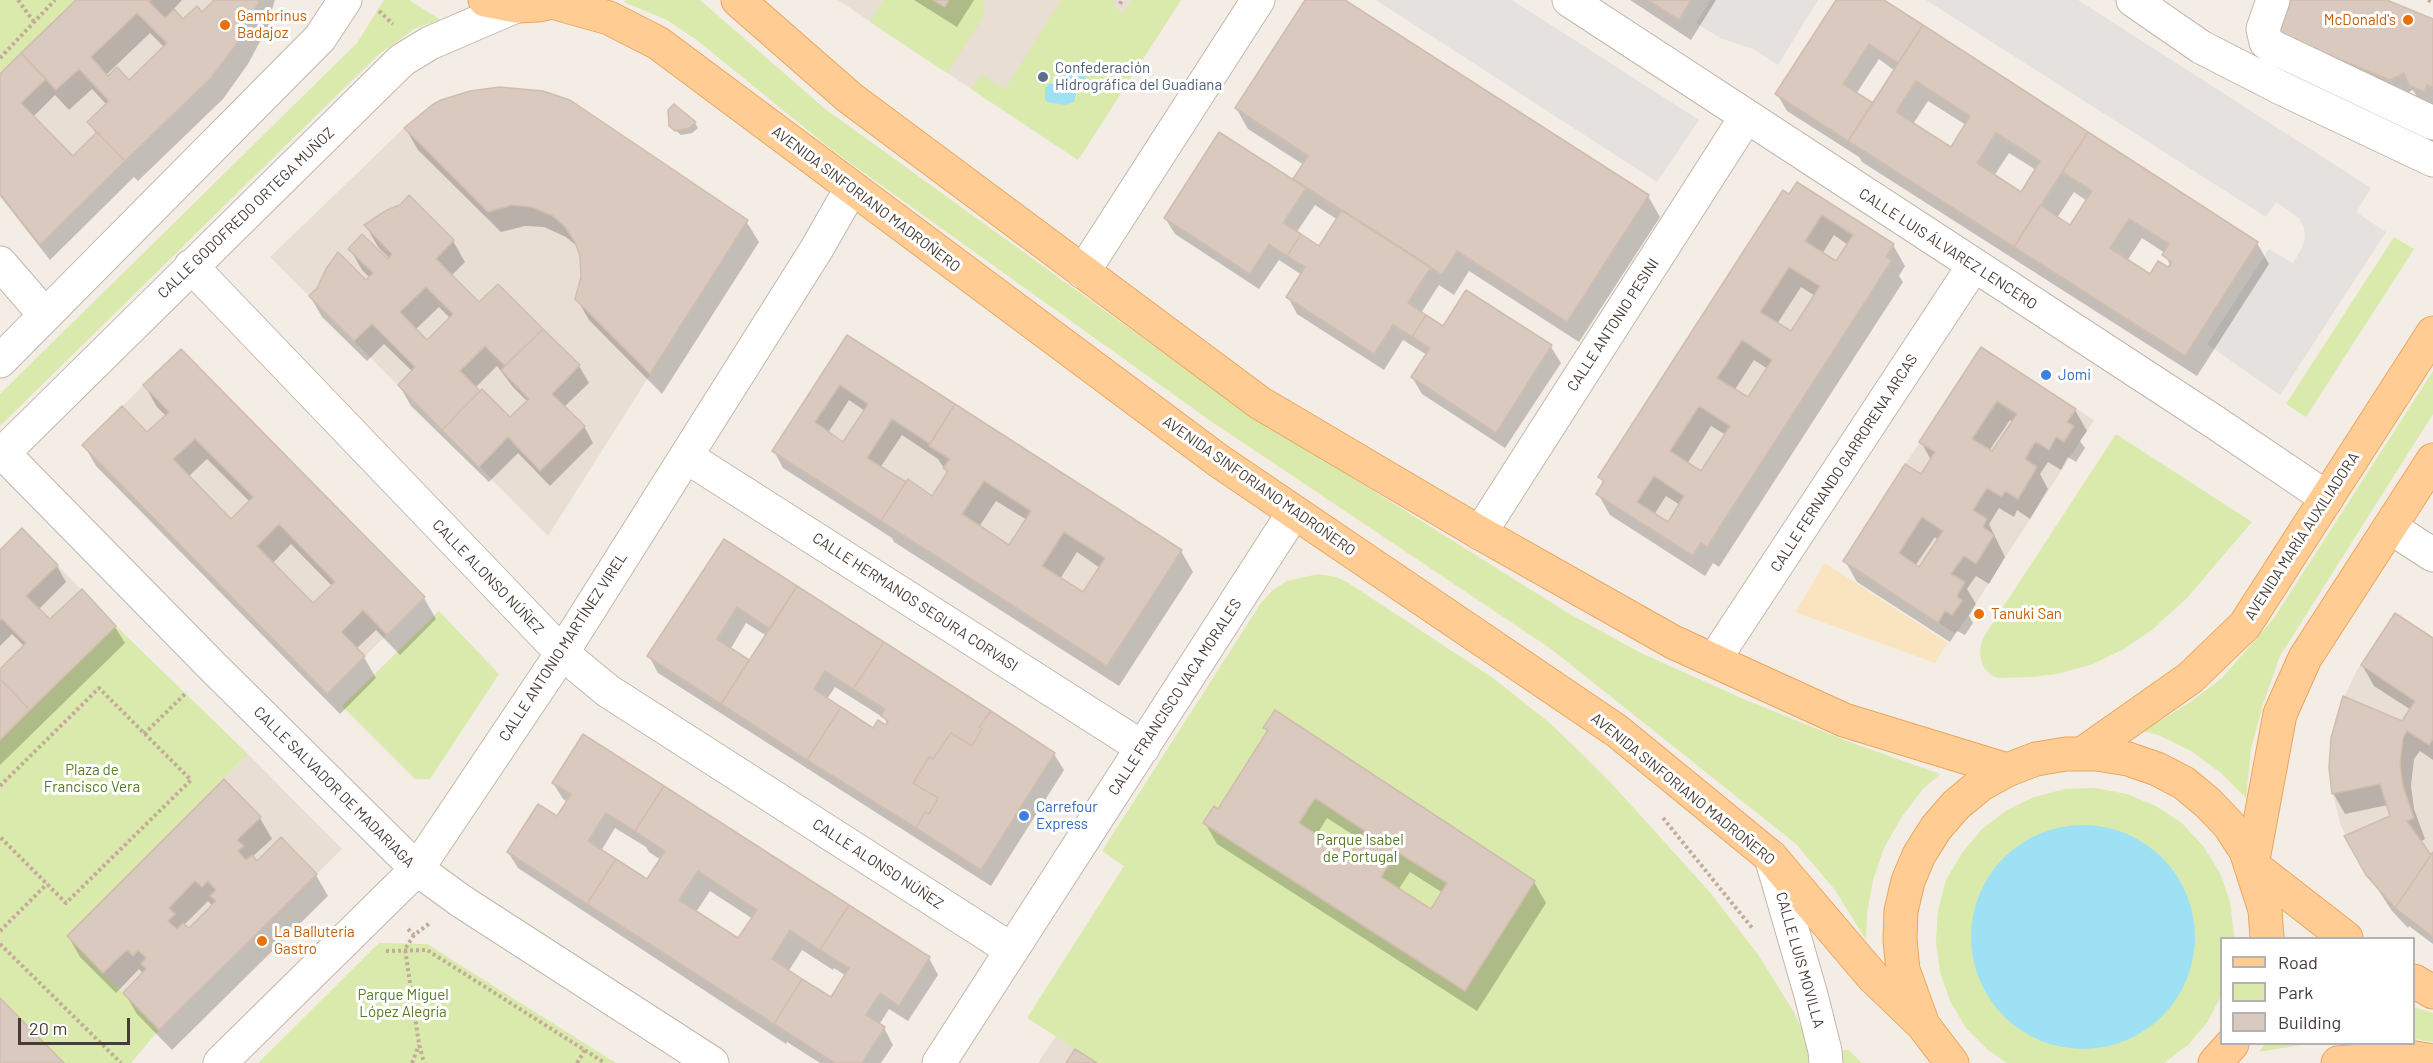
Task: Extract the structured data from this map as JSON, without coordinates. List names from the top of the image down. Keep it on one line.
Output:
{"streets":{"main road":["AVENIDA SINFORIANO MADROÑERO","AVENIDA MARÍA AUXILIADORA"],"street":["CALLE GODOFREDO ORTEGA MUÑOZ","CALLE LUIS ÁLVAREZ LENCERO","CALLE ANTONIO PESINI","CALLE FERNANDO GARRORENA ARCAS","CALLE ALONSO NÚÑEZ","CALLE HERMANOS SEGURA CORVASI","CALLE ANTONIO MARTÍNEZ VIREL","CALLE FRANCISCO VACA MORALES","CALLE SALVADOR DE MADARIAGA","CALLE LUIS MOVILLA"]},"crossings":[["AVENIDA SINFORIANO MADROÑERO","CALLE ANTONIO MARTÍNEZ VIREL"],["AVENIDA SINFORIANO MADROÑERO","CALLE FRANCISCO VACA MORALES"],["AVENIDA SINFORIANO MADROÑERO","CALLE LUIS MOVILLA"],["CALLE GODOFREDO ORTEGA MUÑOZ","CALLE ALONSO NÚÑEZ"],["CALLE GODOFREDO ORTEGA MUÑOZ","CALLE SALVADOR DE MADARIAGA"],["CALLE LUIS ÁLVAREZ LENCERO","CALLE ANTONIO PESINI"],["CALLE LUIS ÁLVAREZ LENCERO","CALLE FERNANDO GARRORENA ARCAS"],["CALLE LUIS ÁLVAREZ LENCERO","AVENIDA MARÍA AUXILIADORA"],["CALLE ALONSO NÚÑEZ","CALLE ANTONIO MARTÍNEZ VIREL"],["CALLE ALONSO NÚÑEZ","CALLE FRANCISCO VACA MORALES"],["CALLE HERMANOS SEGURA CORVASI","CALLE ANTONIO MARTÍNEZ VIREL"],["CALLE HERMANOS SEGURA CORVASI","CALLE FRANCISCO VACA MORALES"],["CALLE ANTONIO MARTÍNEZ VIREL","CALLE SALVADOR DE MADARIAGA"]],"parks":["Plaza de Francisco Vera","Parque Isabel de Portugal","Parque Miguel López Alegría"],"places":["McDonald's","Gambrinus Badajoz","Confederación Hidrográfica del Guadiana","Jomi","Tanuki San","Carrefour Express","La Ballutería Gastro"],"legend":["Road","Park","Building"],"scale_bar":"20 m"}
